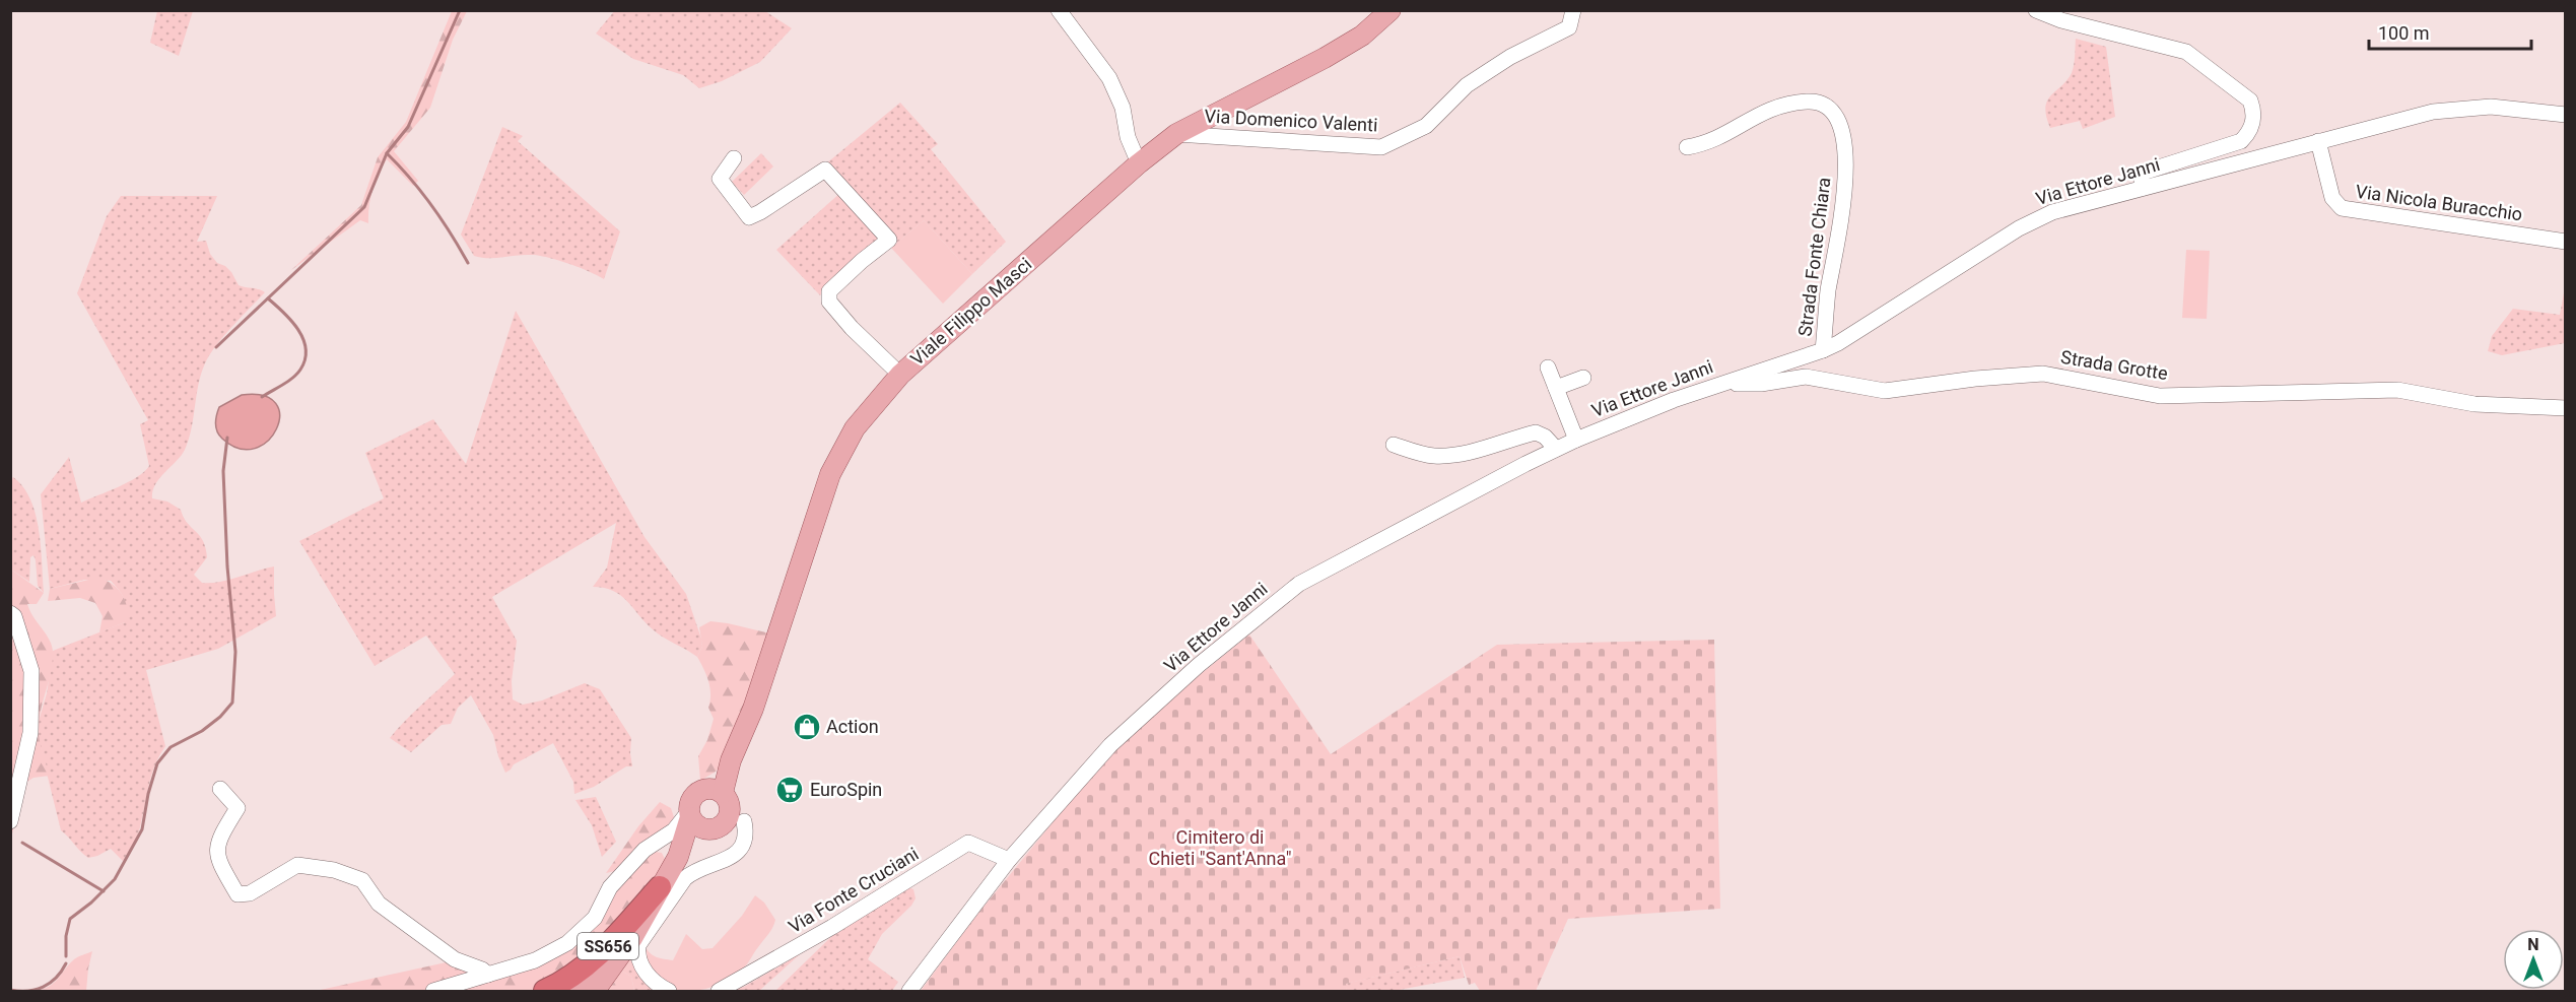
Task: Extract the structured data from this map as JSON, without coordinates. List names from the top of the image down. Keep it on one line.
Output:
{"streets":{"highway":["SS656"],"main road":["Viale Filippo Masci"],"street":["Via Domenico Valenti","Via Ettore Janni","Via Nicola Buracchio","Strada Fonte Chiara","Strada Grotte","Via Fonte Cruciani"]},"crossings":[["Via Domenico Valenti","Viale Filippo Masci"],["Via Ettore Janni","Via Nicola Buracchio"],["Via Ettore Janni","Strada Fonte Chiara"],["Via Ettore Janni","Strada Grotte"],["Via Ettore Janni","Via Fonte Cruciani"]],"parks":["Cimitero di Chieti \"Sant'Anna\""],"places":{"shop":["Action"],"supermarket":["EuroSpin"]},"scale_bar":"100 m","north":"top"}
